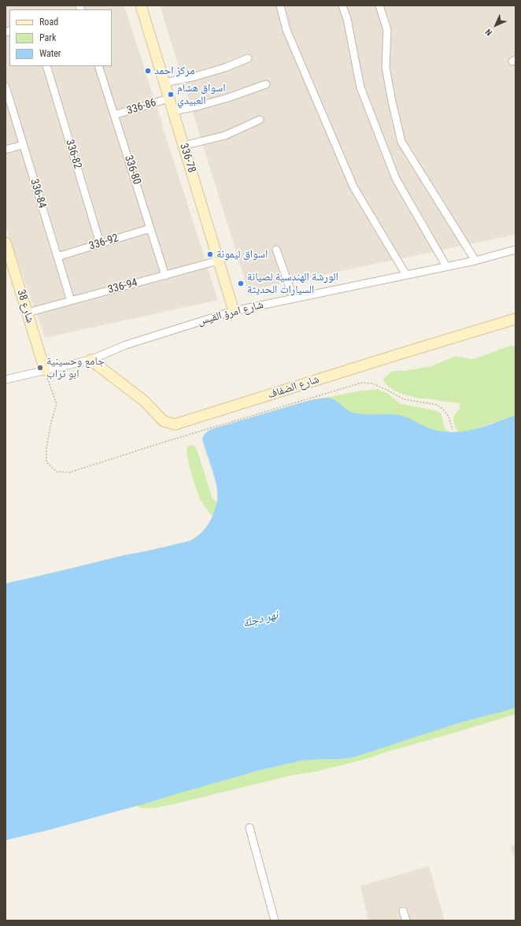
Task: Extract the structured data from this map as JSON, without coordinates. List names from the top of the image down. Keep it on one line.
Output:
{"streets":{"street":["336-86","336-82","336-78","336-80","336-84","336-92","336-94","شارع 38","شارع امرؤ القيس","شارع الضفاف"]},"crossings":[["336-86","336-78"],["336-86","336-80"],["336-82","336-92"],["336-78","336-94"],["336-78","شارع امرؤ القيس"],["336-80","336-92"],["336-80","336-94"],["336-84","336-92"],["336-84","336-94"],["336-94","شارع 38"],["شارع 38","شارع امرؤ القيس"],["شارع امرؤ القيس","شارع الضفاف"]],"water":["نهر دجلة"],"places":["مركز احمد","اسواق هشام العبيدي","اسواق ليمونة","الورشة الهندسية لصيانة السيارات الحديثة","جامع وحسينية ابو تراب"],"legend":["Road","Park","Water"],"north":"bottom left"}
